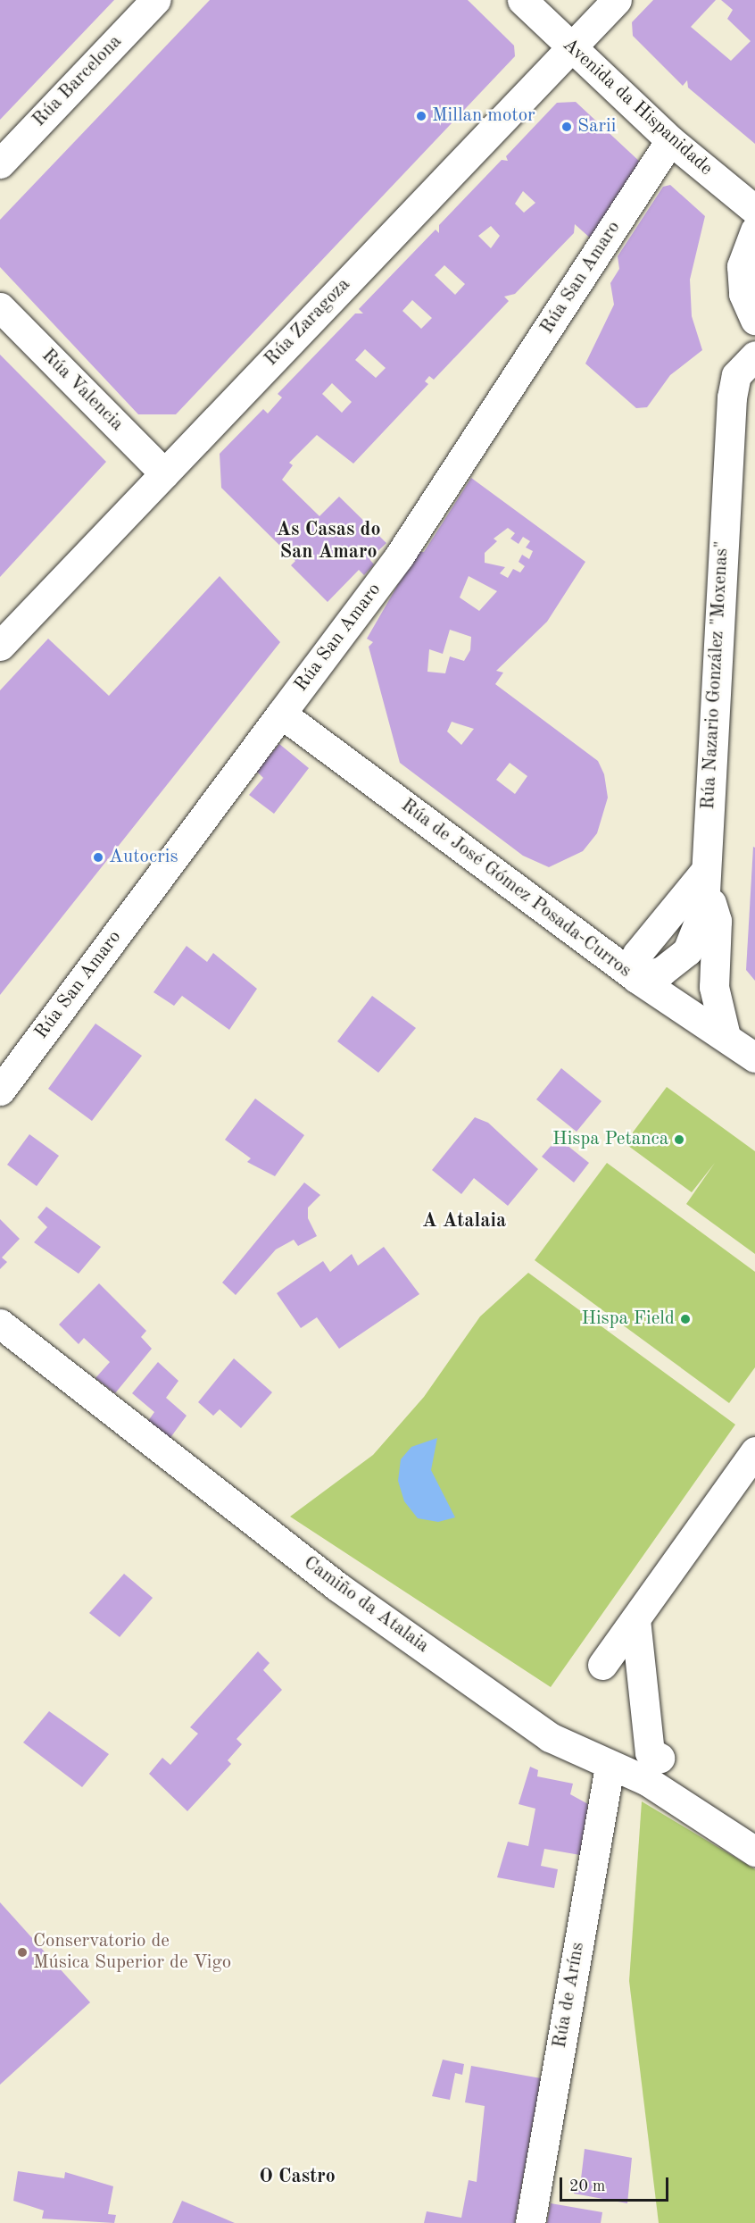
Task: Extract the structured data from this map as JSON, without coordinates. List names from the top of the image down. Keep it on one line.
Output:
{"streets":{"street":["Rúa Barcelona","Avenida da Hispanidade","Rúa San Amaro","Rúa Zaragoza","Rúa Valencia","Rúa Nazario González \"Moxenas\"","Rúa de José Gómez Posada-Curros","Camiño da Atalaia","Rúa de Aríns"]},"crossings":[["Avenida da Hispanidade","Rúa San Amaro"],["Avenida da Hispanidade","Rúa Zaragoza"],["Rúa San Amaro","Rúa de José Gómez Posada-Curros"],["Rúa Zaragoza","Rúa Valencia"],["Rúa Nazario González \"Moxenas\"","Rúa de José Gómez Posada-Curros"],["Camiño da Atalaia","Rúa de Aríns"]],"districts":["As Casas do San Amaro","A Atalaia","O Castro"],"places":["Millan motor","Sarii","Autocris","Hispa Petanca","Hispa Field","Conservatorio de Música Superior de Vigo"],"scale_bar":"20 m"}
